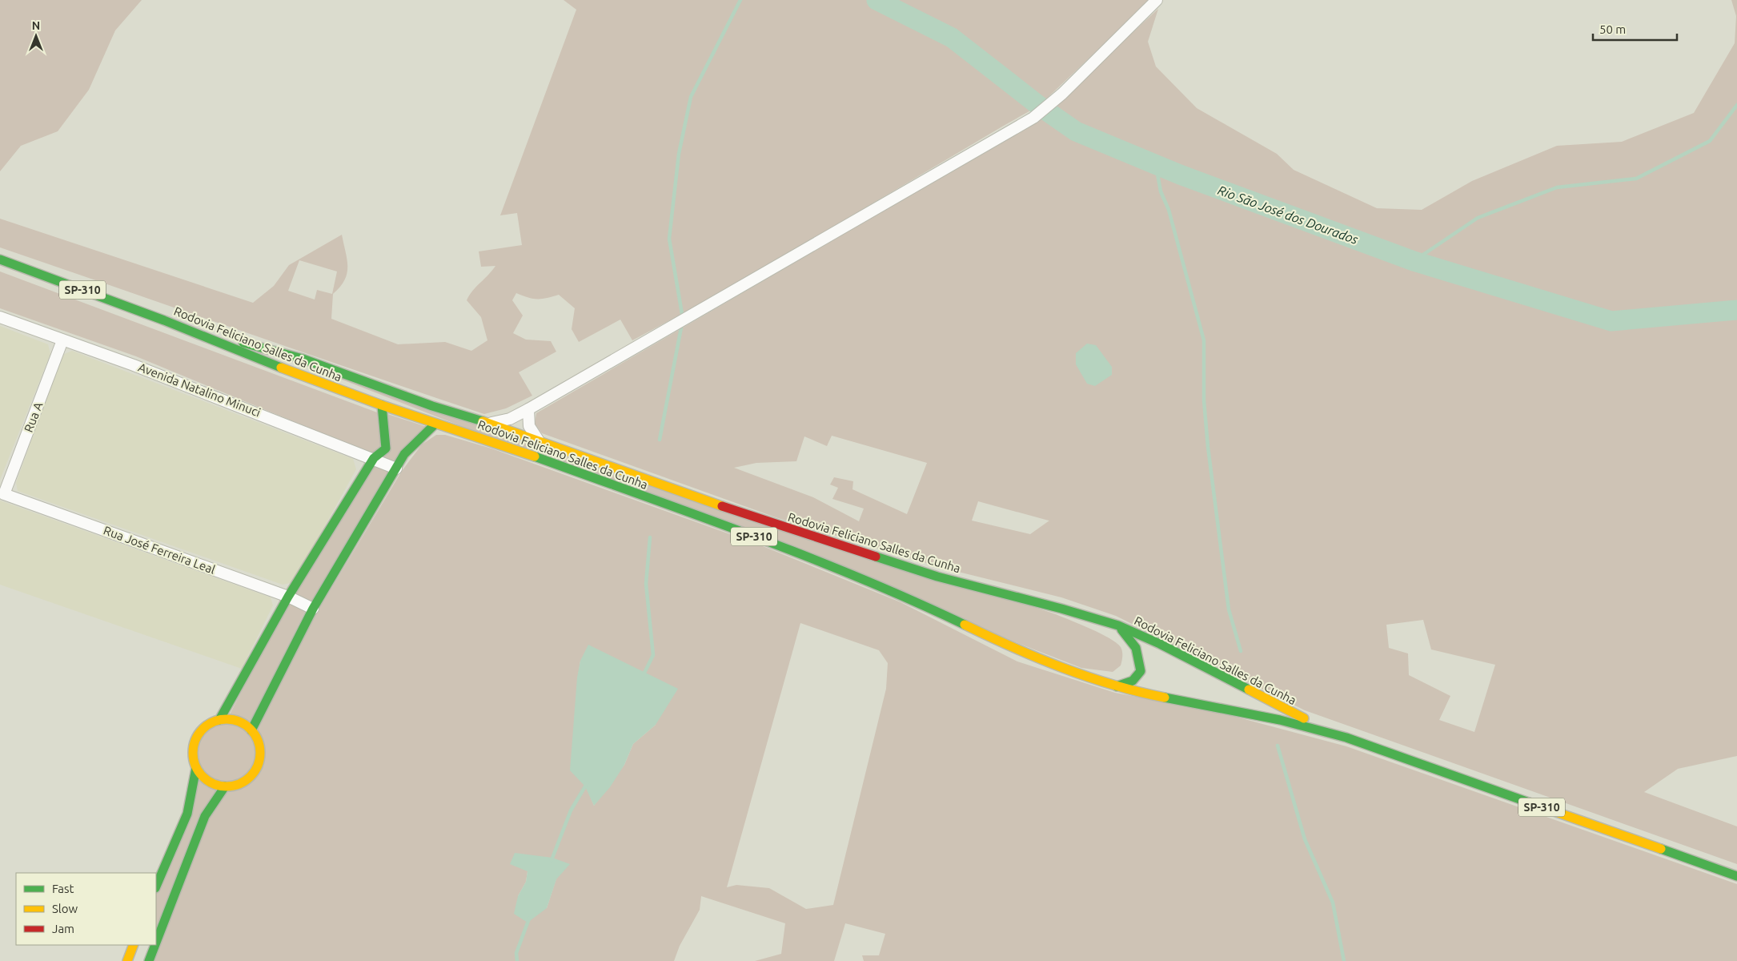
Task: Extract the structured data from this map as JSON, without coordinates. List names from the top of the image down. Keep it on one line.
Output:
{"streets":{"main road":["SP-310","Rodovia Feliciano Salles da Cunha"],"street":["Avenida Natalino Minuci","Rua A","Rua José Ferreira Leal"]},"crossings":[["SP-310","Rodovia Feliciano Salles da Cunha"],["Avenida Natalino Minuci","Rua A"],["Rua A","Rua José Ferreira Leal"]],"water":["Rio São José dos Dourados"],"legend":["Fast","Slow","Jam"],"scale_bar":"50 m","north":"top"}
